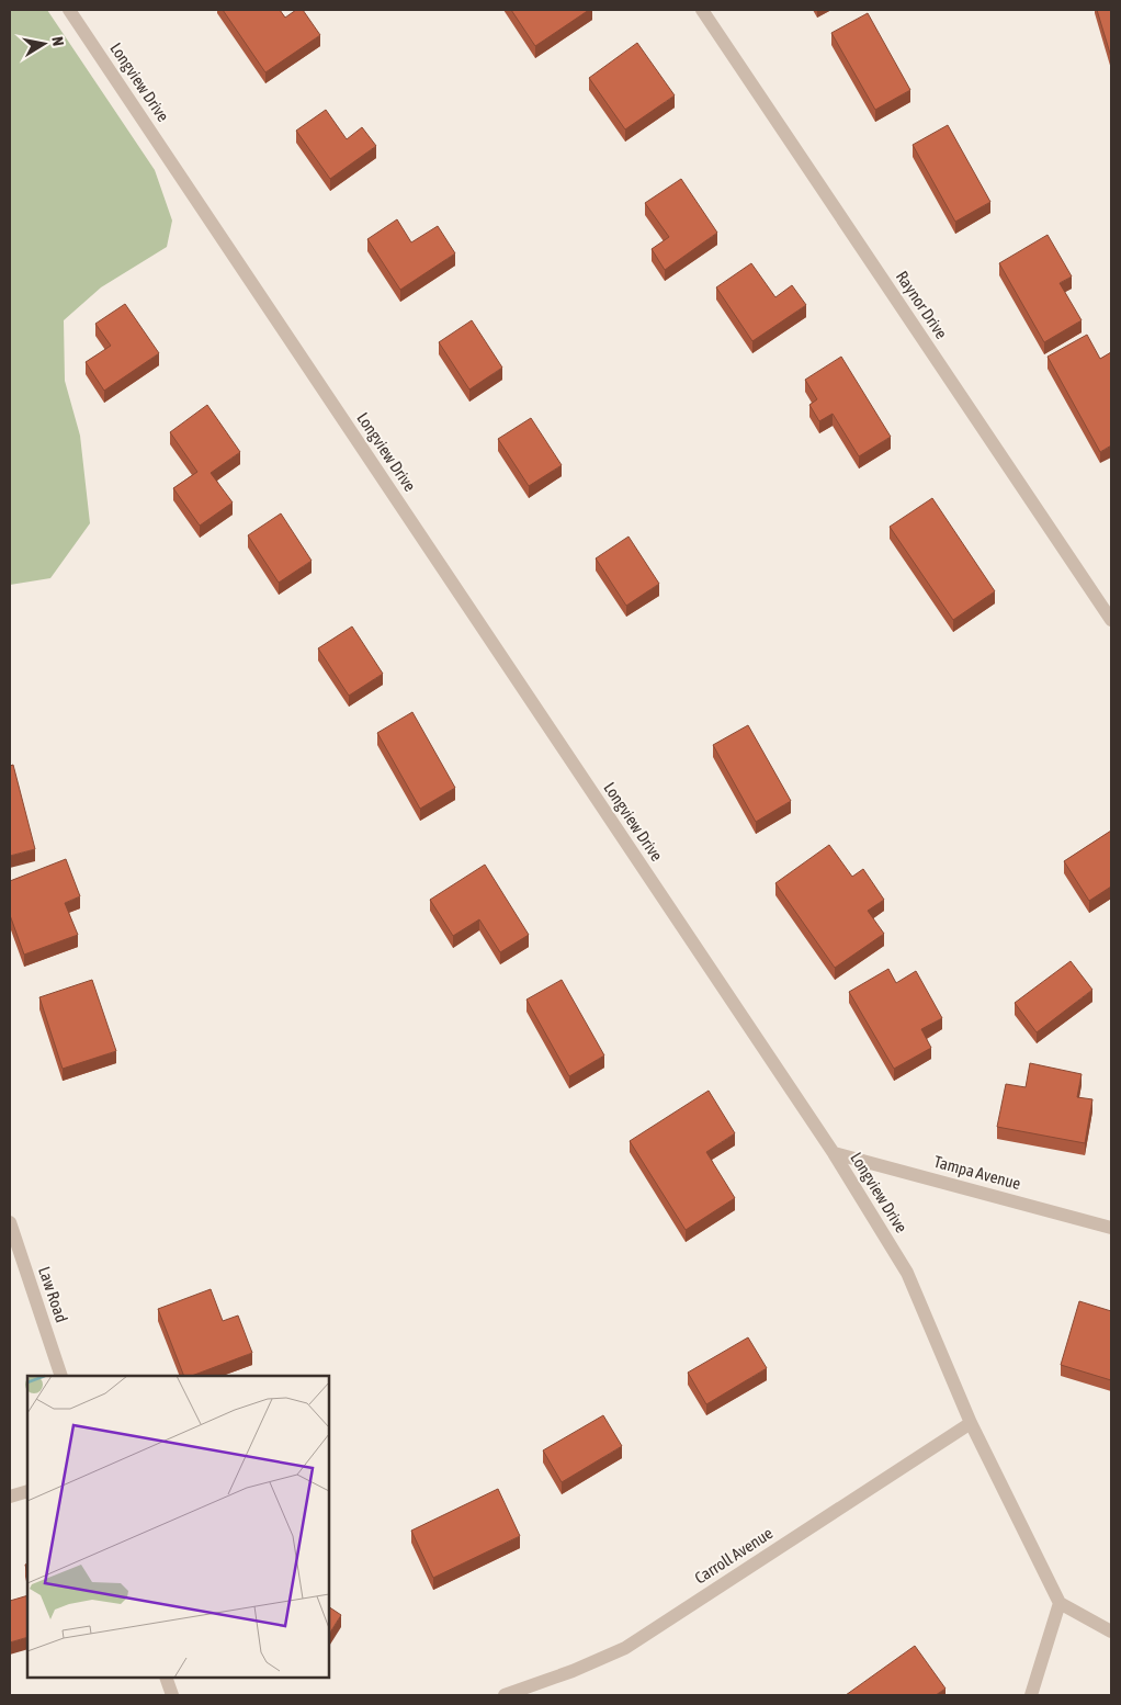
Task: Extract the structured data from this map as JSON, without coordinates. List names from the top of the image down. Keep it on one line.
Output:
{"streets":{"street":["Longview Drive","Raynor Drive","Tampa Avenue","Law Road","Carroll Avenue"]},"crossings":[["Longview Drive","Tampa Avenue"],["Longview Drive","Carroll Avenue"]],"north":"right"}
